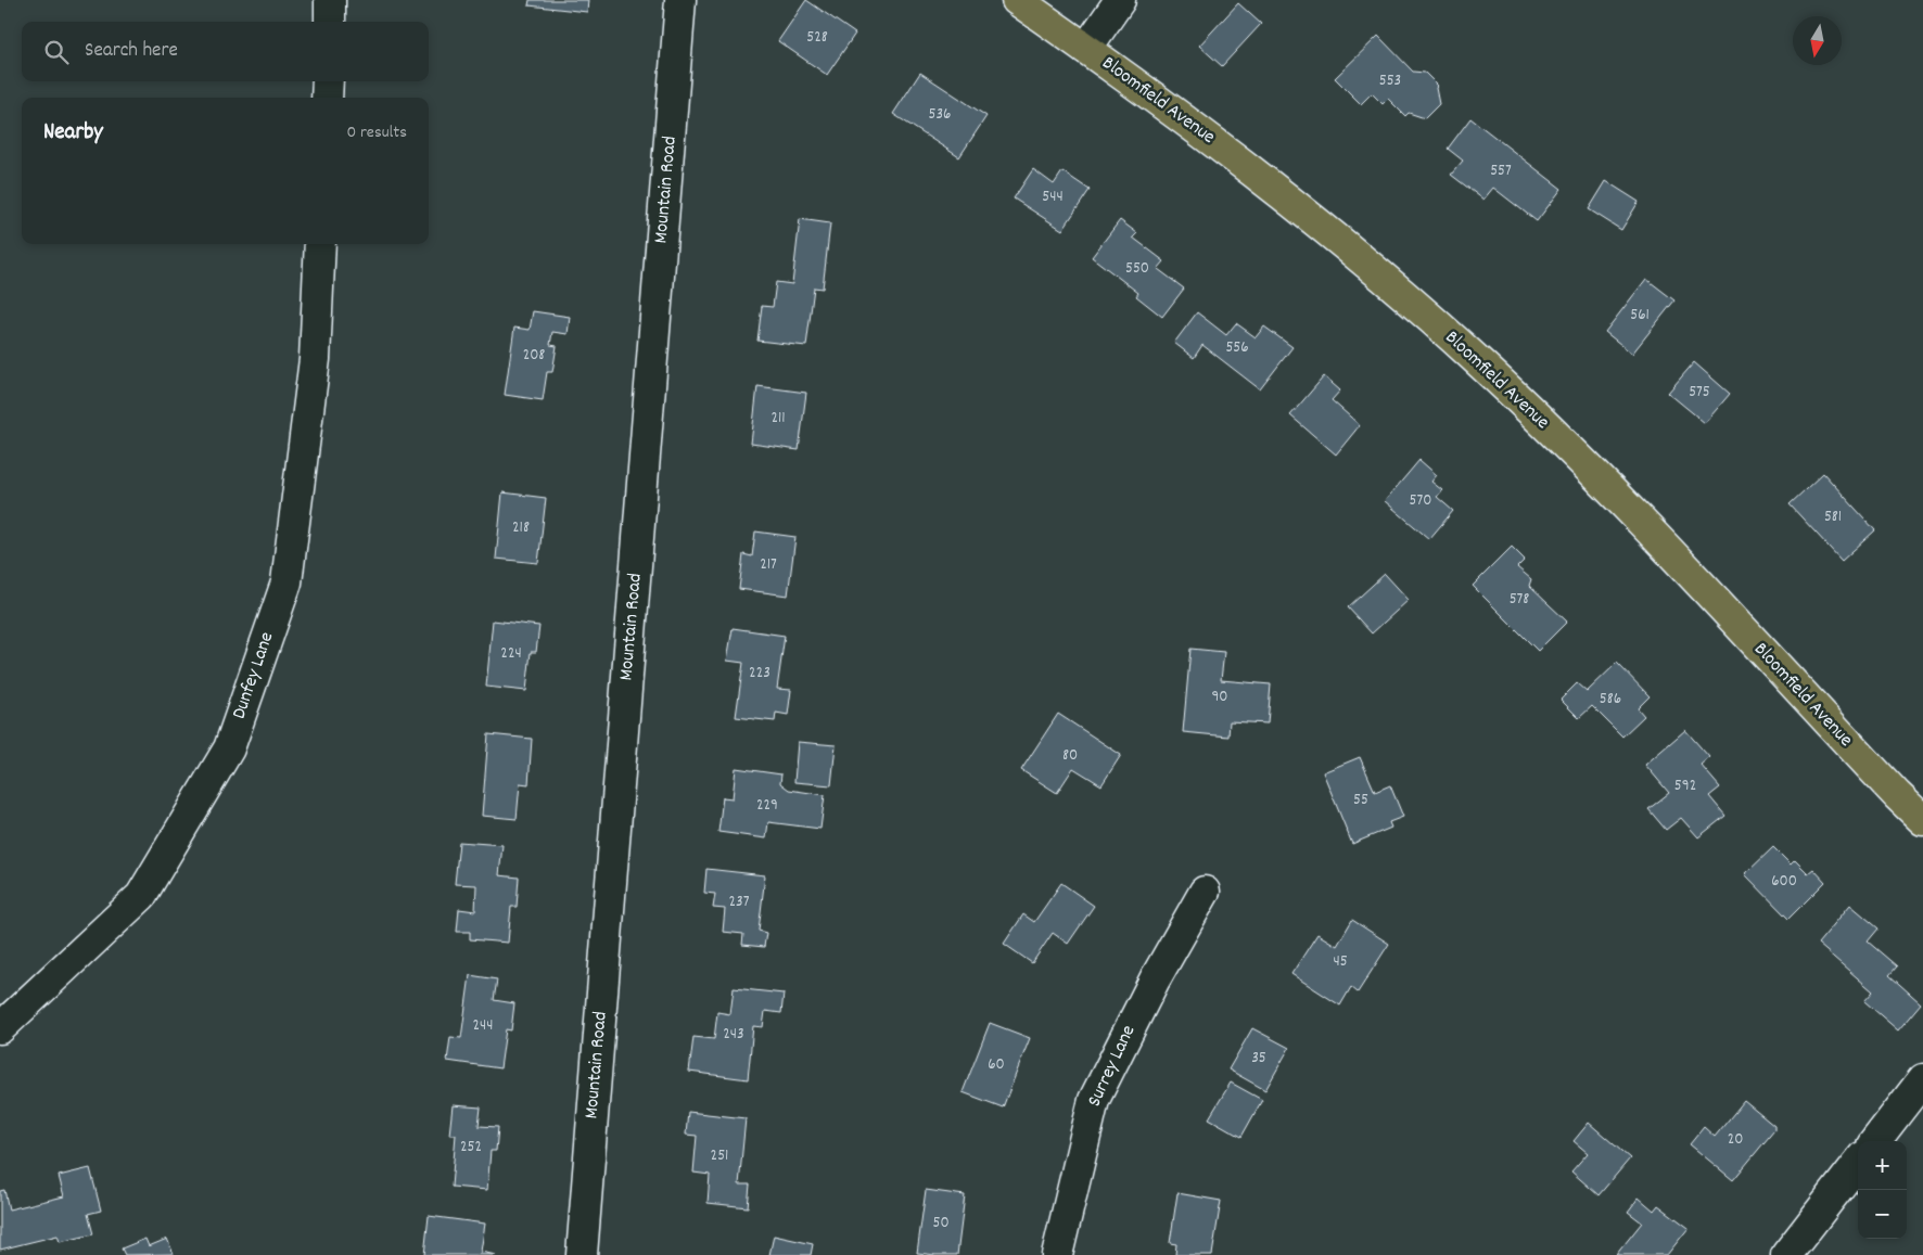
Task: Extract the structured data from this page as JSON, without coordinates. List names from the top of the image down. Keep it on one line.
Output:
{"streets":{"main road":["Bloomfield Avenue"],"street":["Mountain Road","Dunfey Lane","Surrey Lane"]},"house_numbers":["528","553","536","557","544","550","561","556","208","575","211","570","581","218","217","578","224","223","90","586","80","592","55","229","600","237","45","244","243","35","60","20","252","251","50"],"north":"bottom","page":{"search":"Search here","heading":["Nearby","0 results"],"map_buttons":["+","−"]}}
